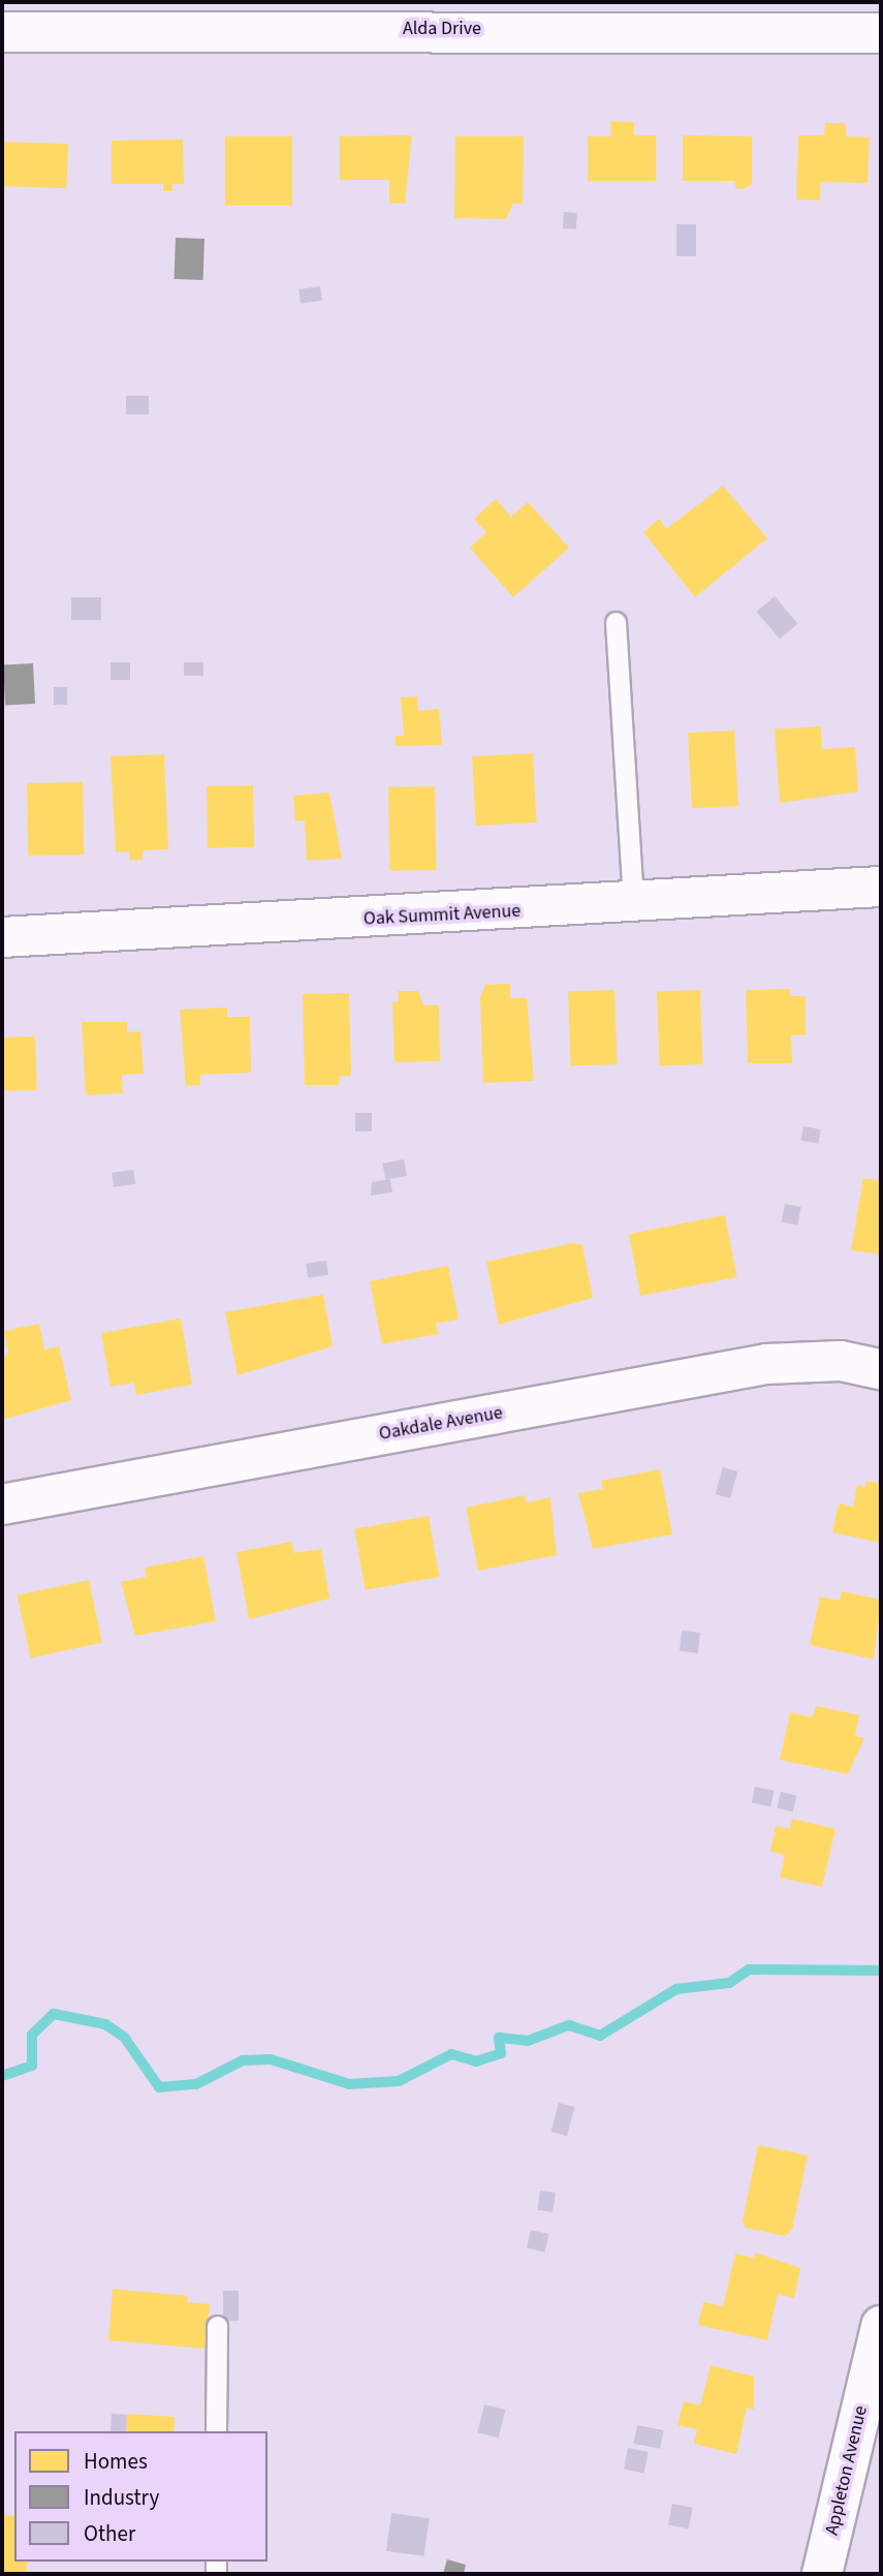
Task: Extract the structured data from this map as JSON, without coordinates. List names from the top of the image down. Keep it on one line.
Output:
{"streets":{"street":["Alda Drive","Oak Summit Avenue","Oakdale Avenue","Appleton Avenue"]},"legend":["Homes","Industry","Other"]}
